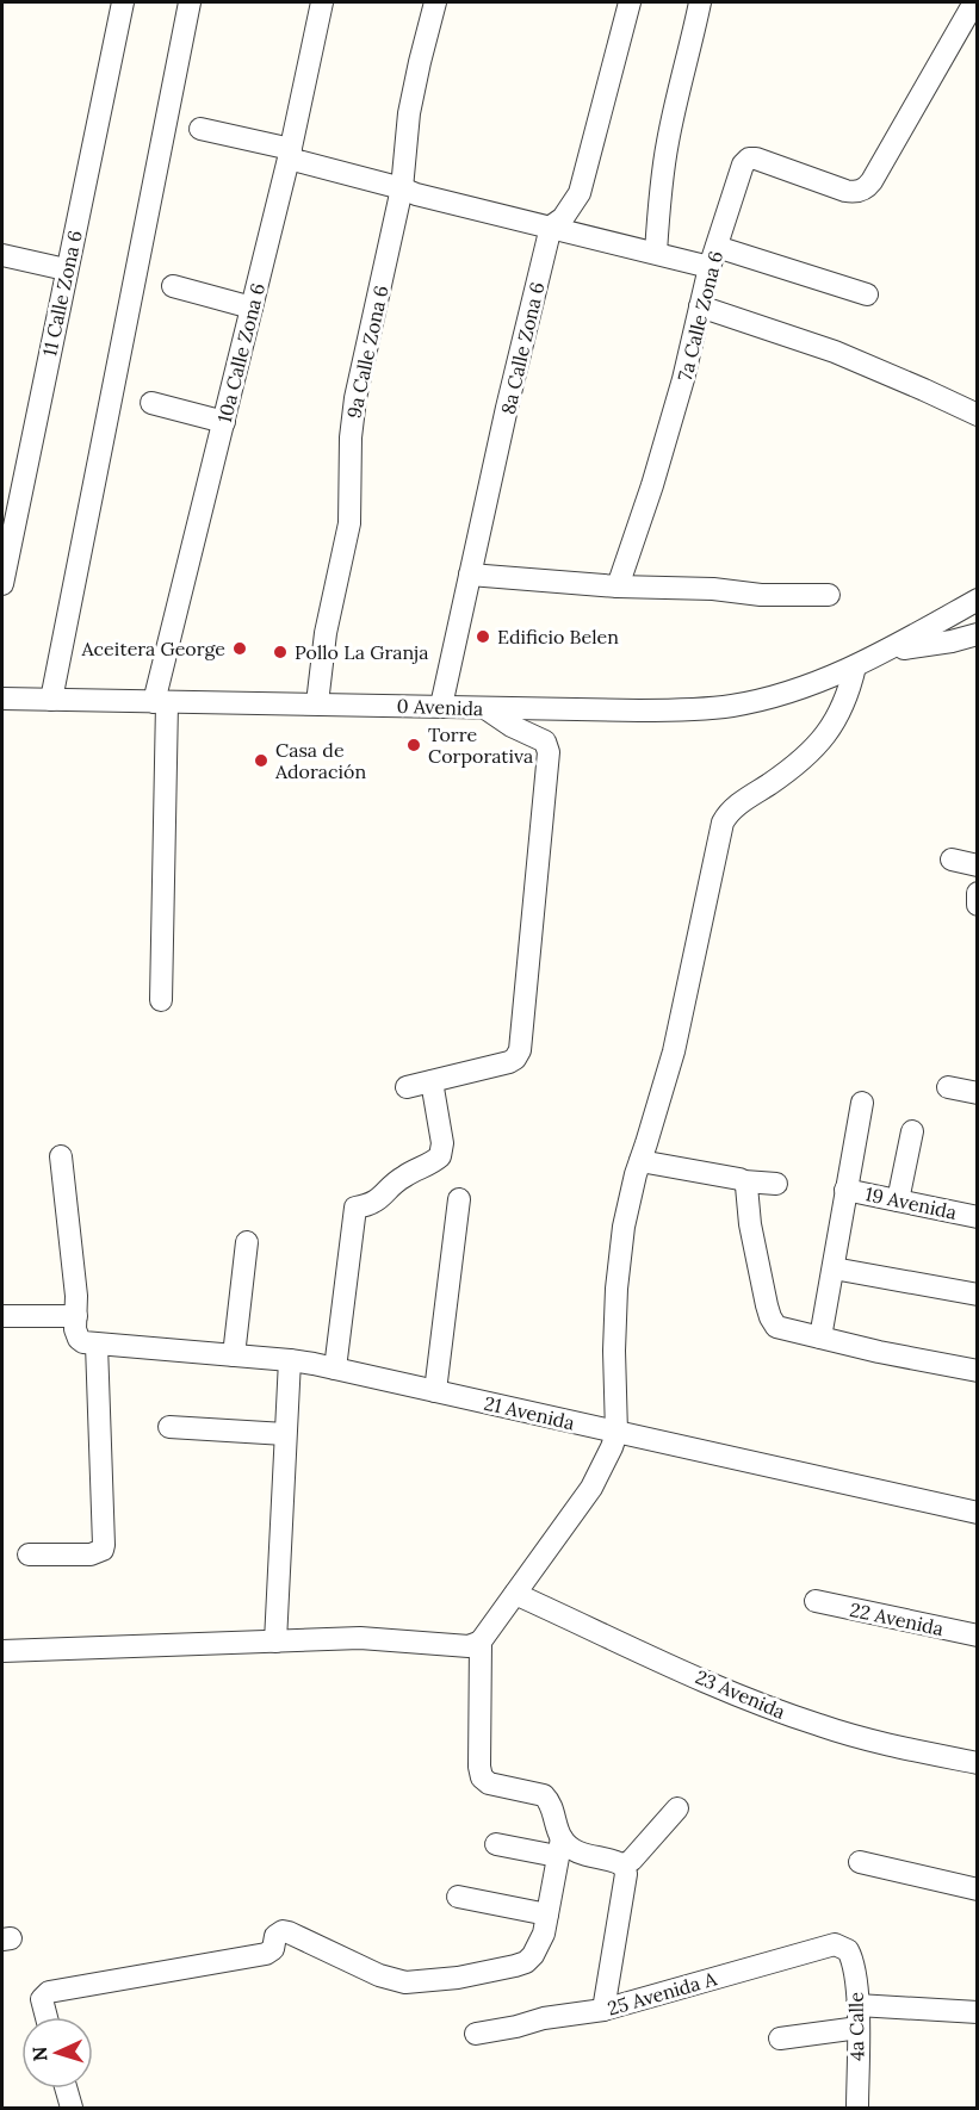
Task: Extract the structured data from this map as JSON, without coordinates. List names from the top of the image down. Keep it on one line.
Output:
{"streets":{"street":["11 Calle Zona 6","7a Calle Zona 6","8a Calle Zona 6","9a Calle Zona 6","10a Calle Zona 6","0 Avenida","19 Avenida","21 Avenida","22 Avenida","23 Avenida","25 Avenida A","4a Calle"]},"crossings":[["8a Calle Zona 6","0 Avenida"],["9a Calle Zona 6","0 Avenida"],["10a Calle Zona 6","0 Avenida"],["25 Avenida A","4a Calle"]],"places":["Edificio Belen","Aceitera George","Pollo La Granja","Torre Corporativa","Casa de Adoración"],"north":"left"}
